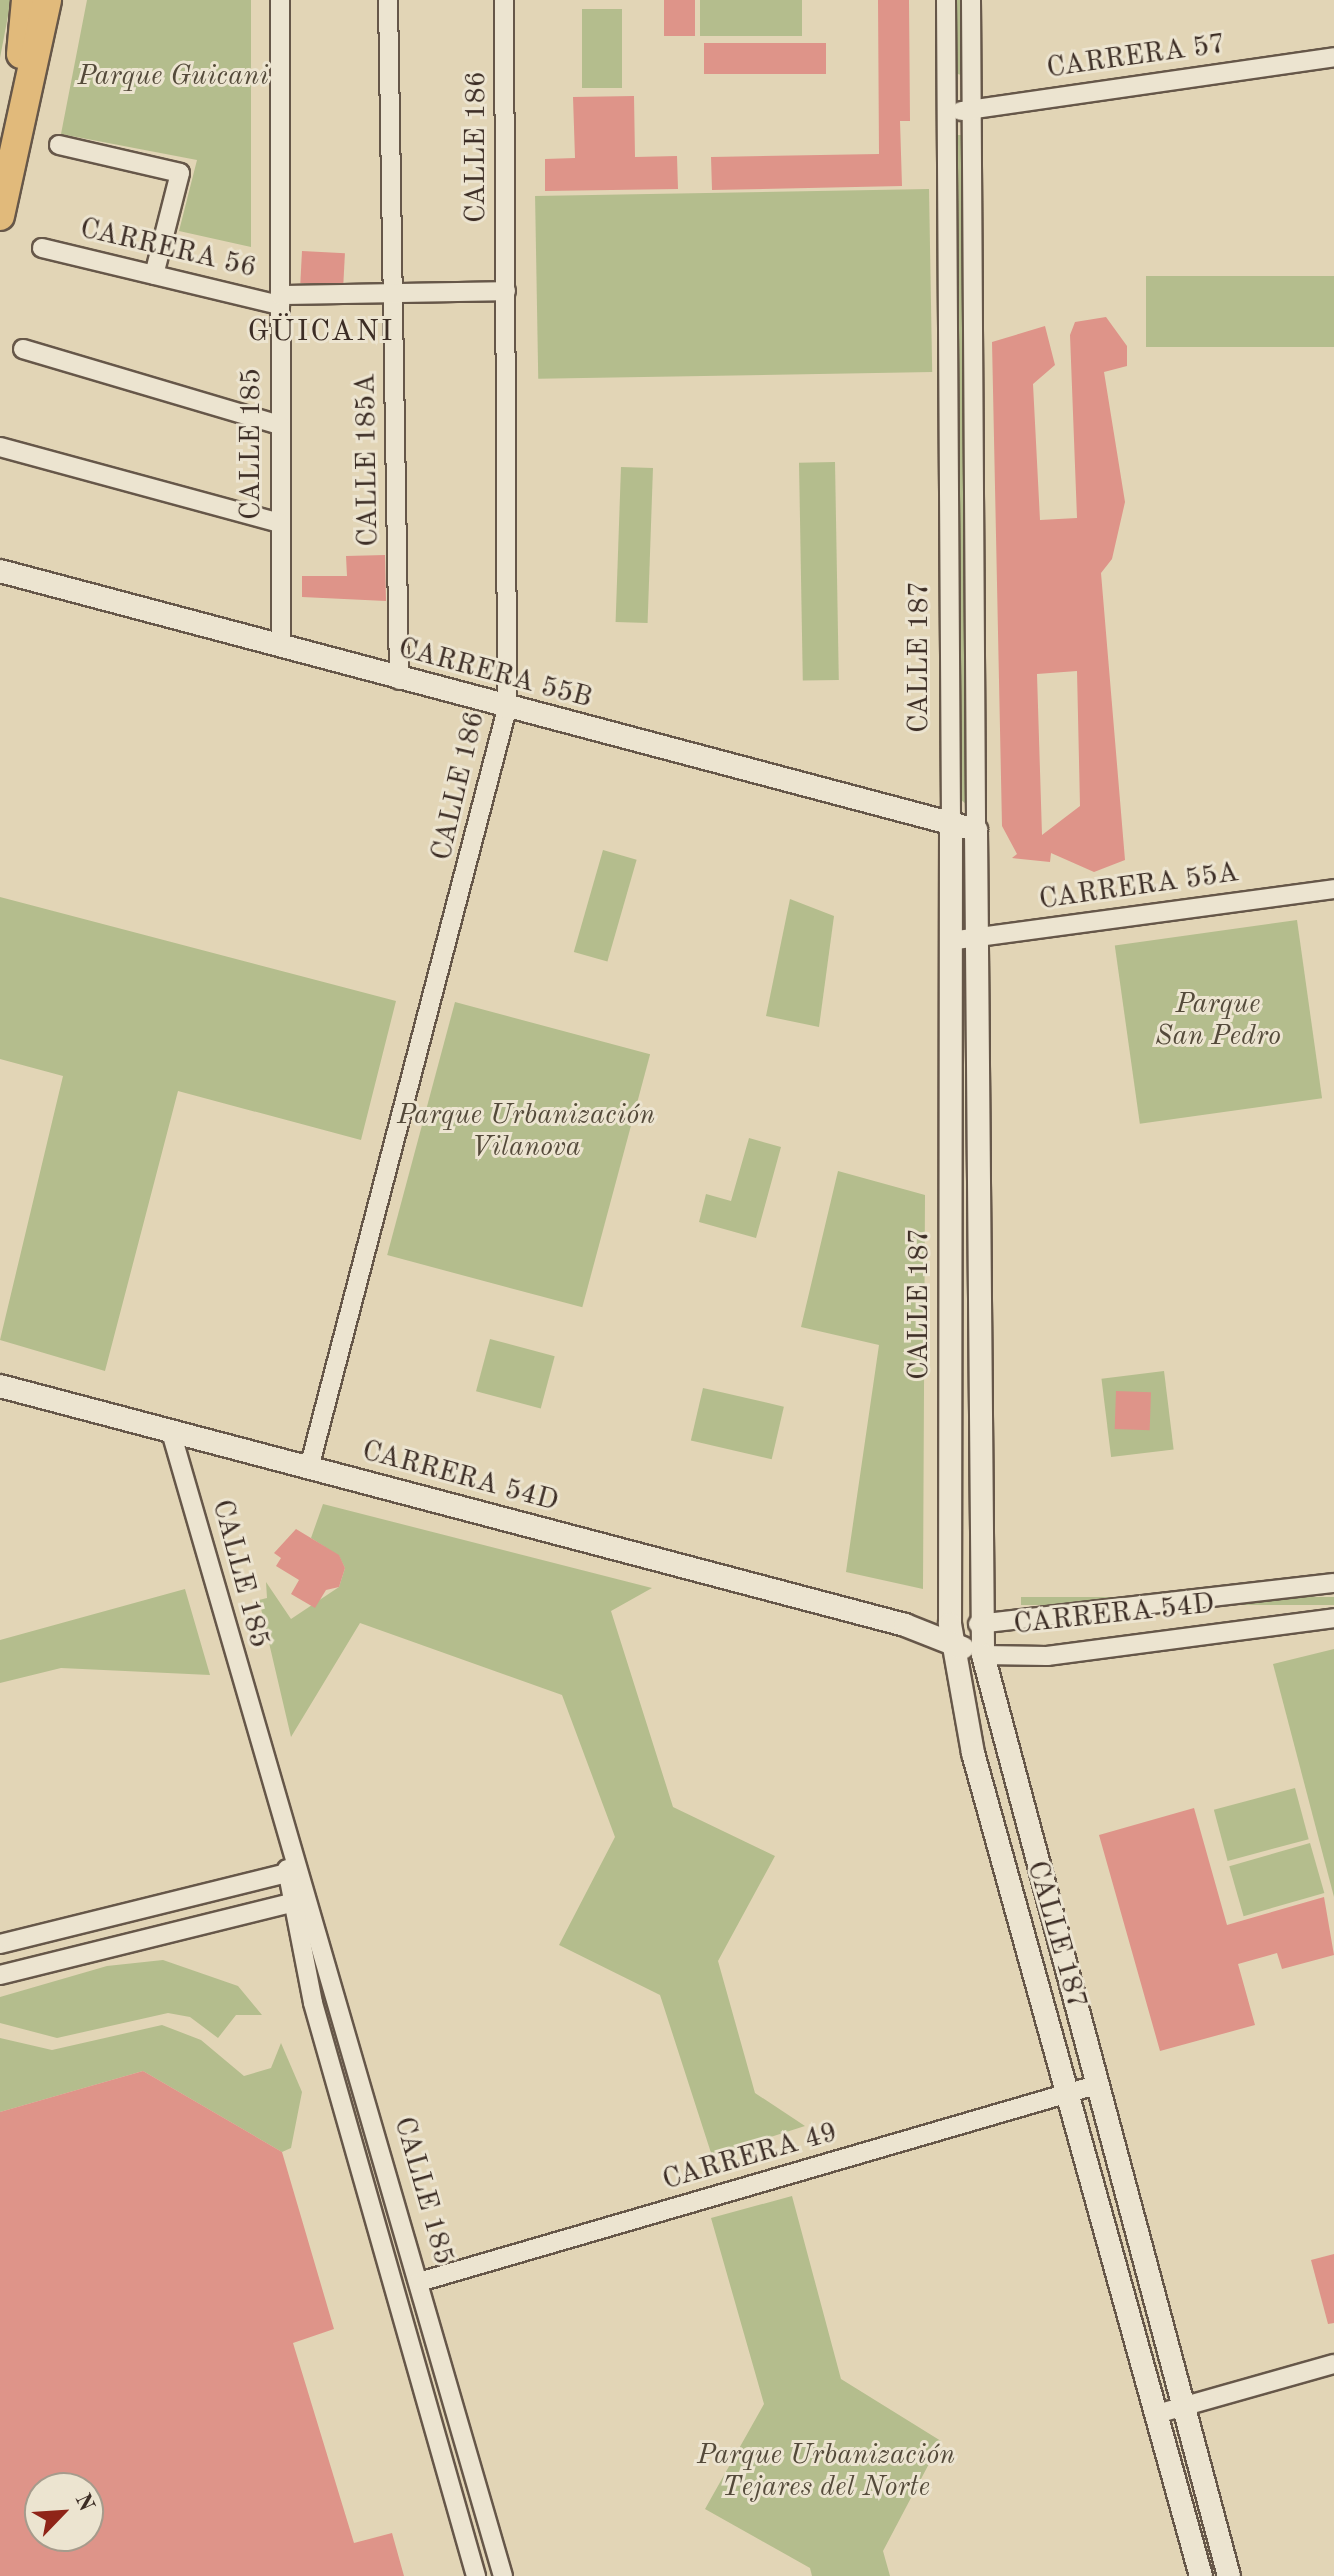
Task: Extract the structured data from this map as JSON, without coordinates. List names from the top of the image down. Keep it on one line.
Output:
{"streets":{"street":["CARRERA 57","CALLE 186","CARRERA 56","CALLE 185","CALLE 185A","CALLE 187","CARRERA 55B","CARRERA 55A","CARRERA 54D","CARRERA 49"]},"crossings":[["CARRERA 57","CALLE 187"],["CALLE 186","CARRERA 56"],["CALLE 186","CARRERA 55B"],["CALLE 186","CARRERA 54D"],["CARRERA 56","CALLE 185"],["CARRERA 56","CALLE 185A"],["CALLE 185","CARRERA 55B"],["CALLE 185","CARRERA 54D"],["CALLE 185","CARRERA 49"],["CALLE 185A","CARRERA 55B"],["CALLE 187","CARRERA 55B"],["CALLE 187","CARRERA 55A"],["CALLE 187","CARRERA 54D"],["CALLE 187","CARRERA 49"]],"districts":["GÜICANI"],"parks":["Parque Guicani","Parque San Pedro","Parque Urbanización Vilanova","Parque Urbanización Tejares del Norte"],"north":"top right"}
